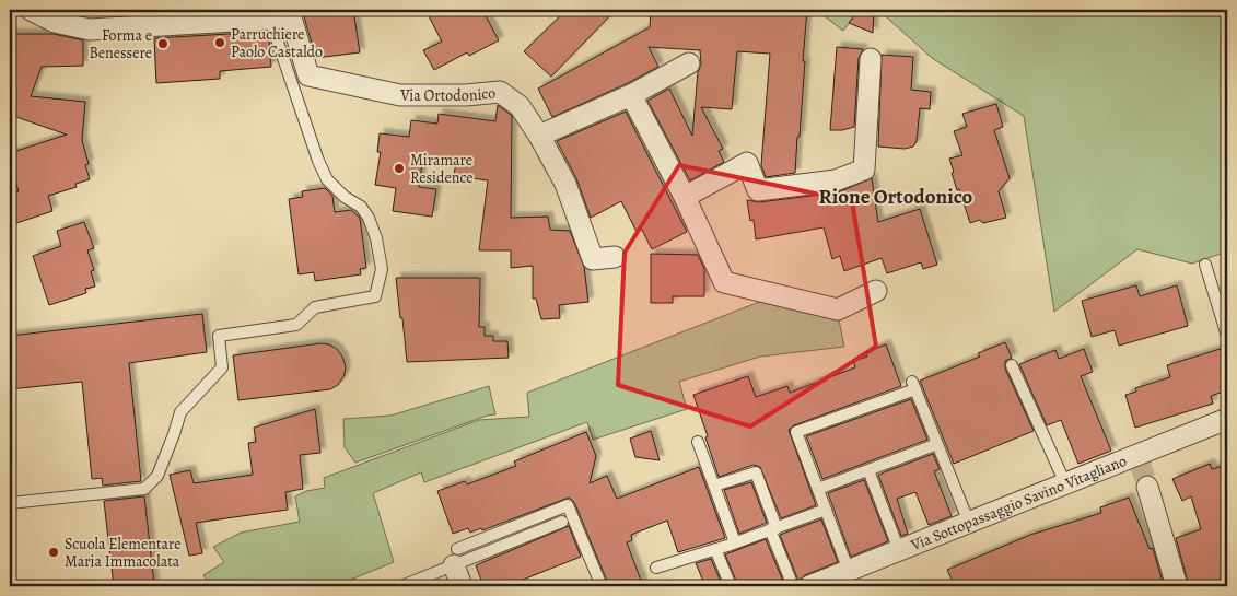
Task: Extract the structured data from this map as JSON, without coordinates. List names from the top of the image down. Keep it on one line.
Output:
{"streets":{"street":["Via Ortodonico","Via Sottopassaggio Savino Vitagliano"]},"districts":["Rione Ortodonico"],"places":["Parruchiere Paolo Castaldo","Forma e Benessere","Miramare Residence","Scuola Elementare Maria Immacolata"]}
